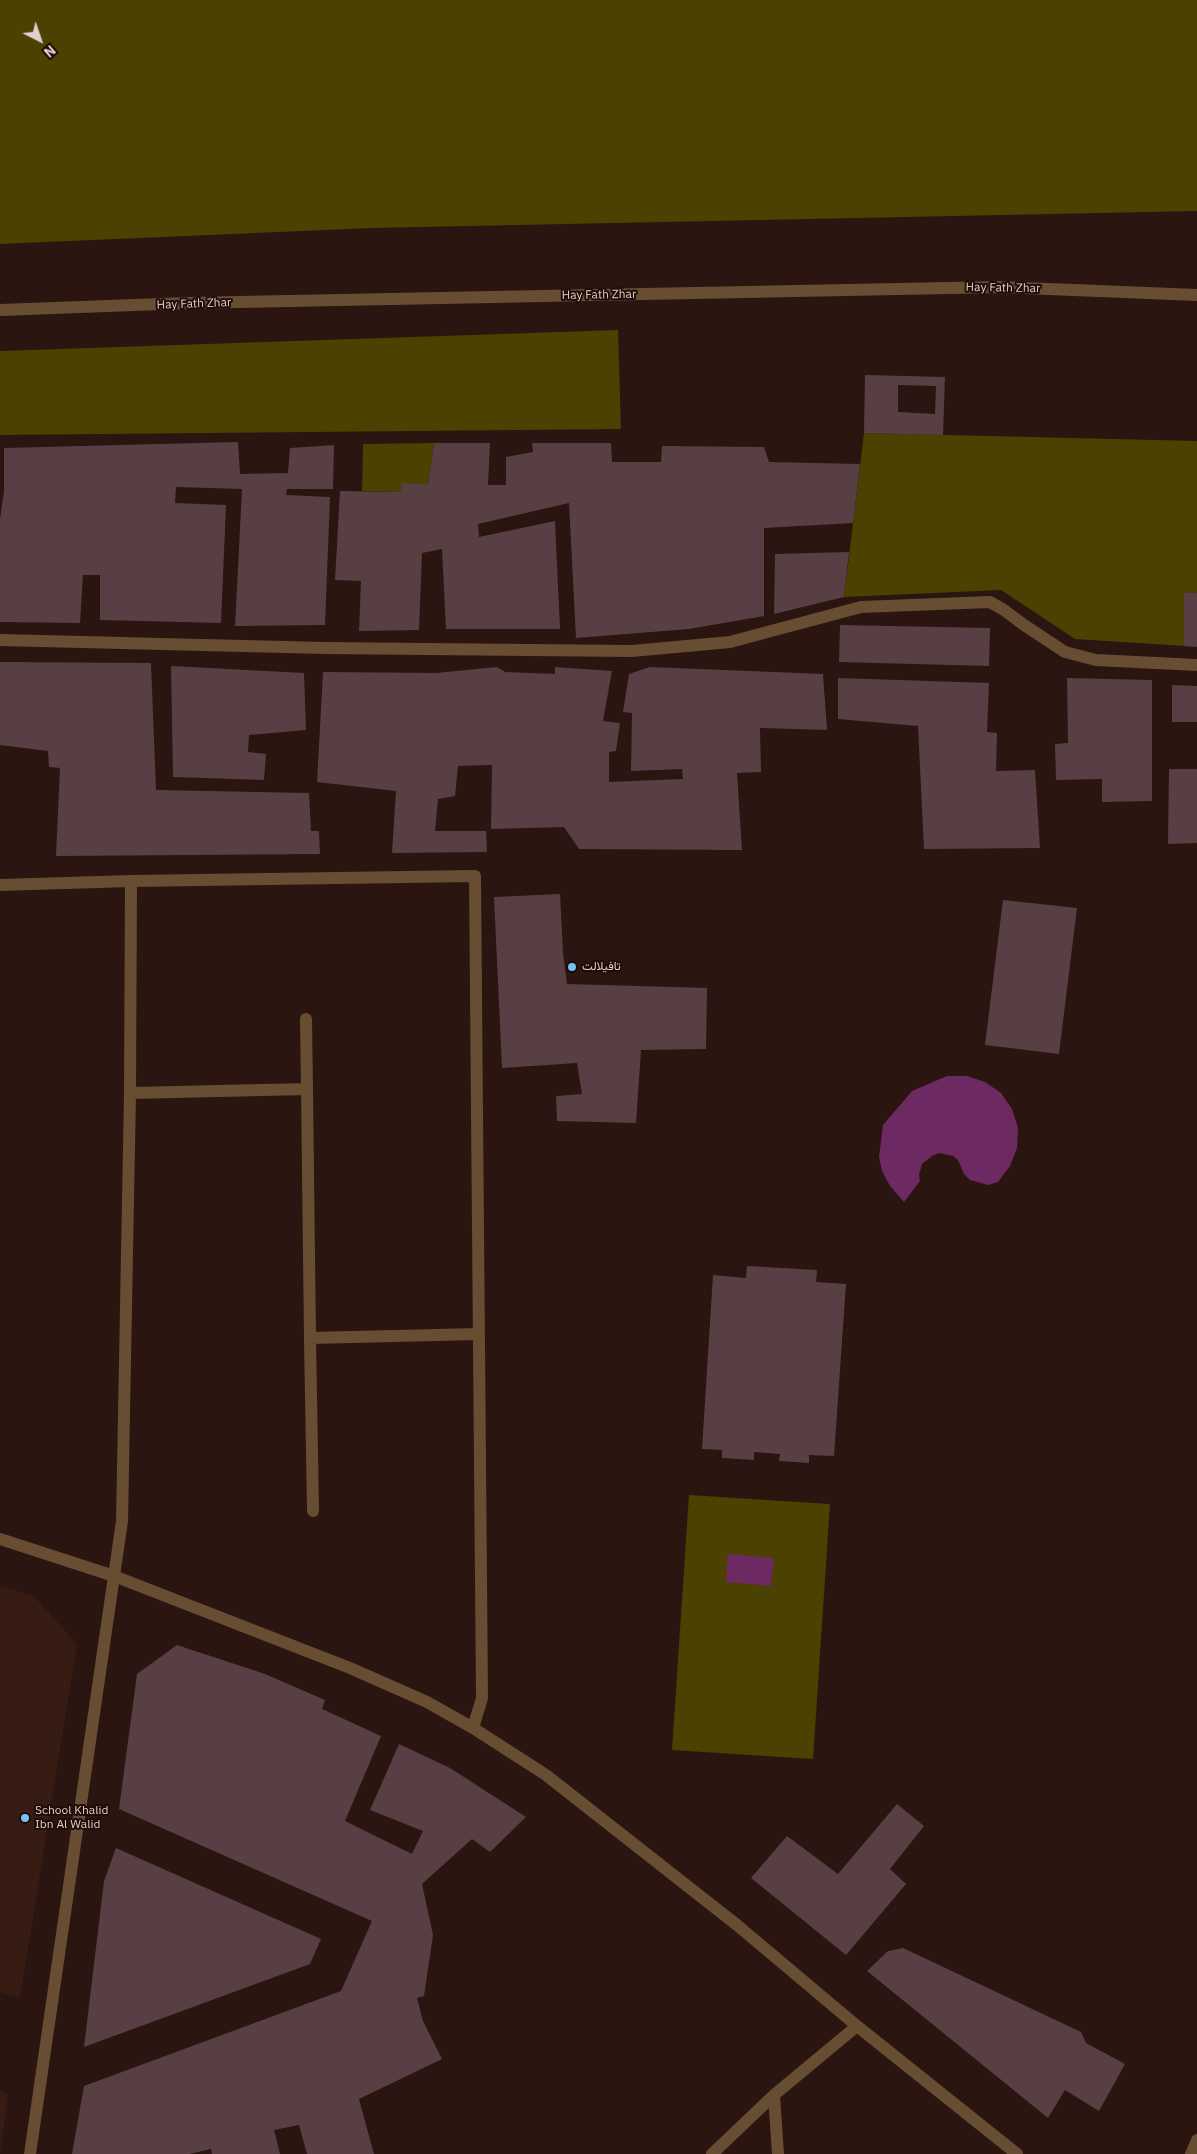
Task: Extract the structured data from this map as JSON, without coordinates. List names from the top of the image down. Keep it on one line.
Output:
{"streets":{"street":["Hay Fath Zhar"]},"places":["تافيلالت","School Khalid Ibn Al Walid"],"north":"bottom right"}
